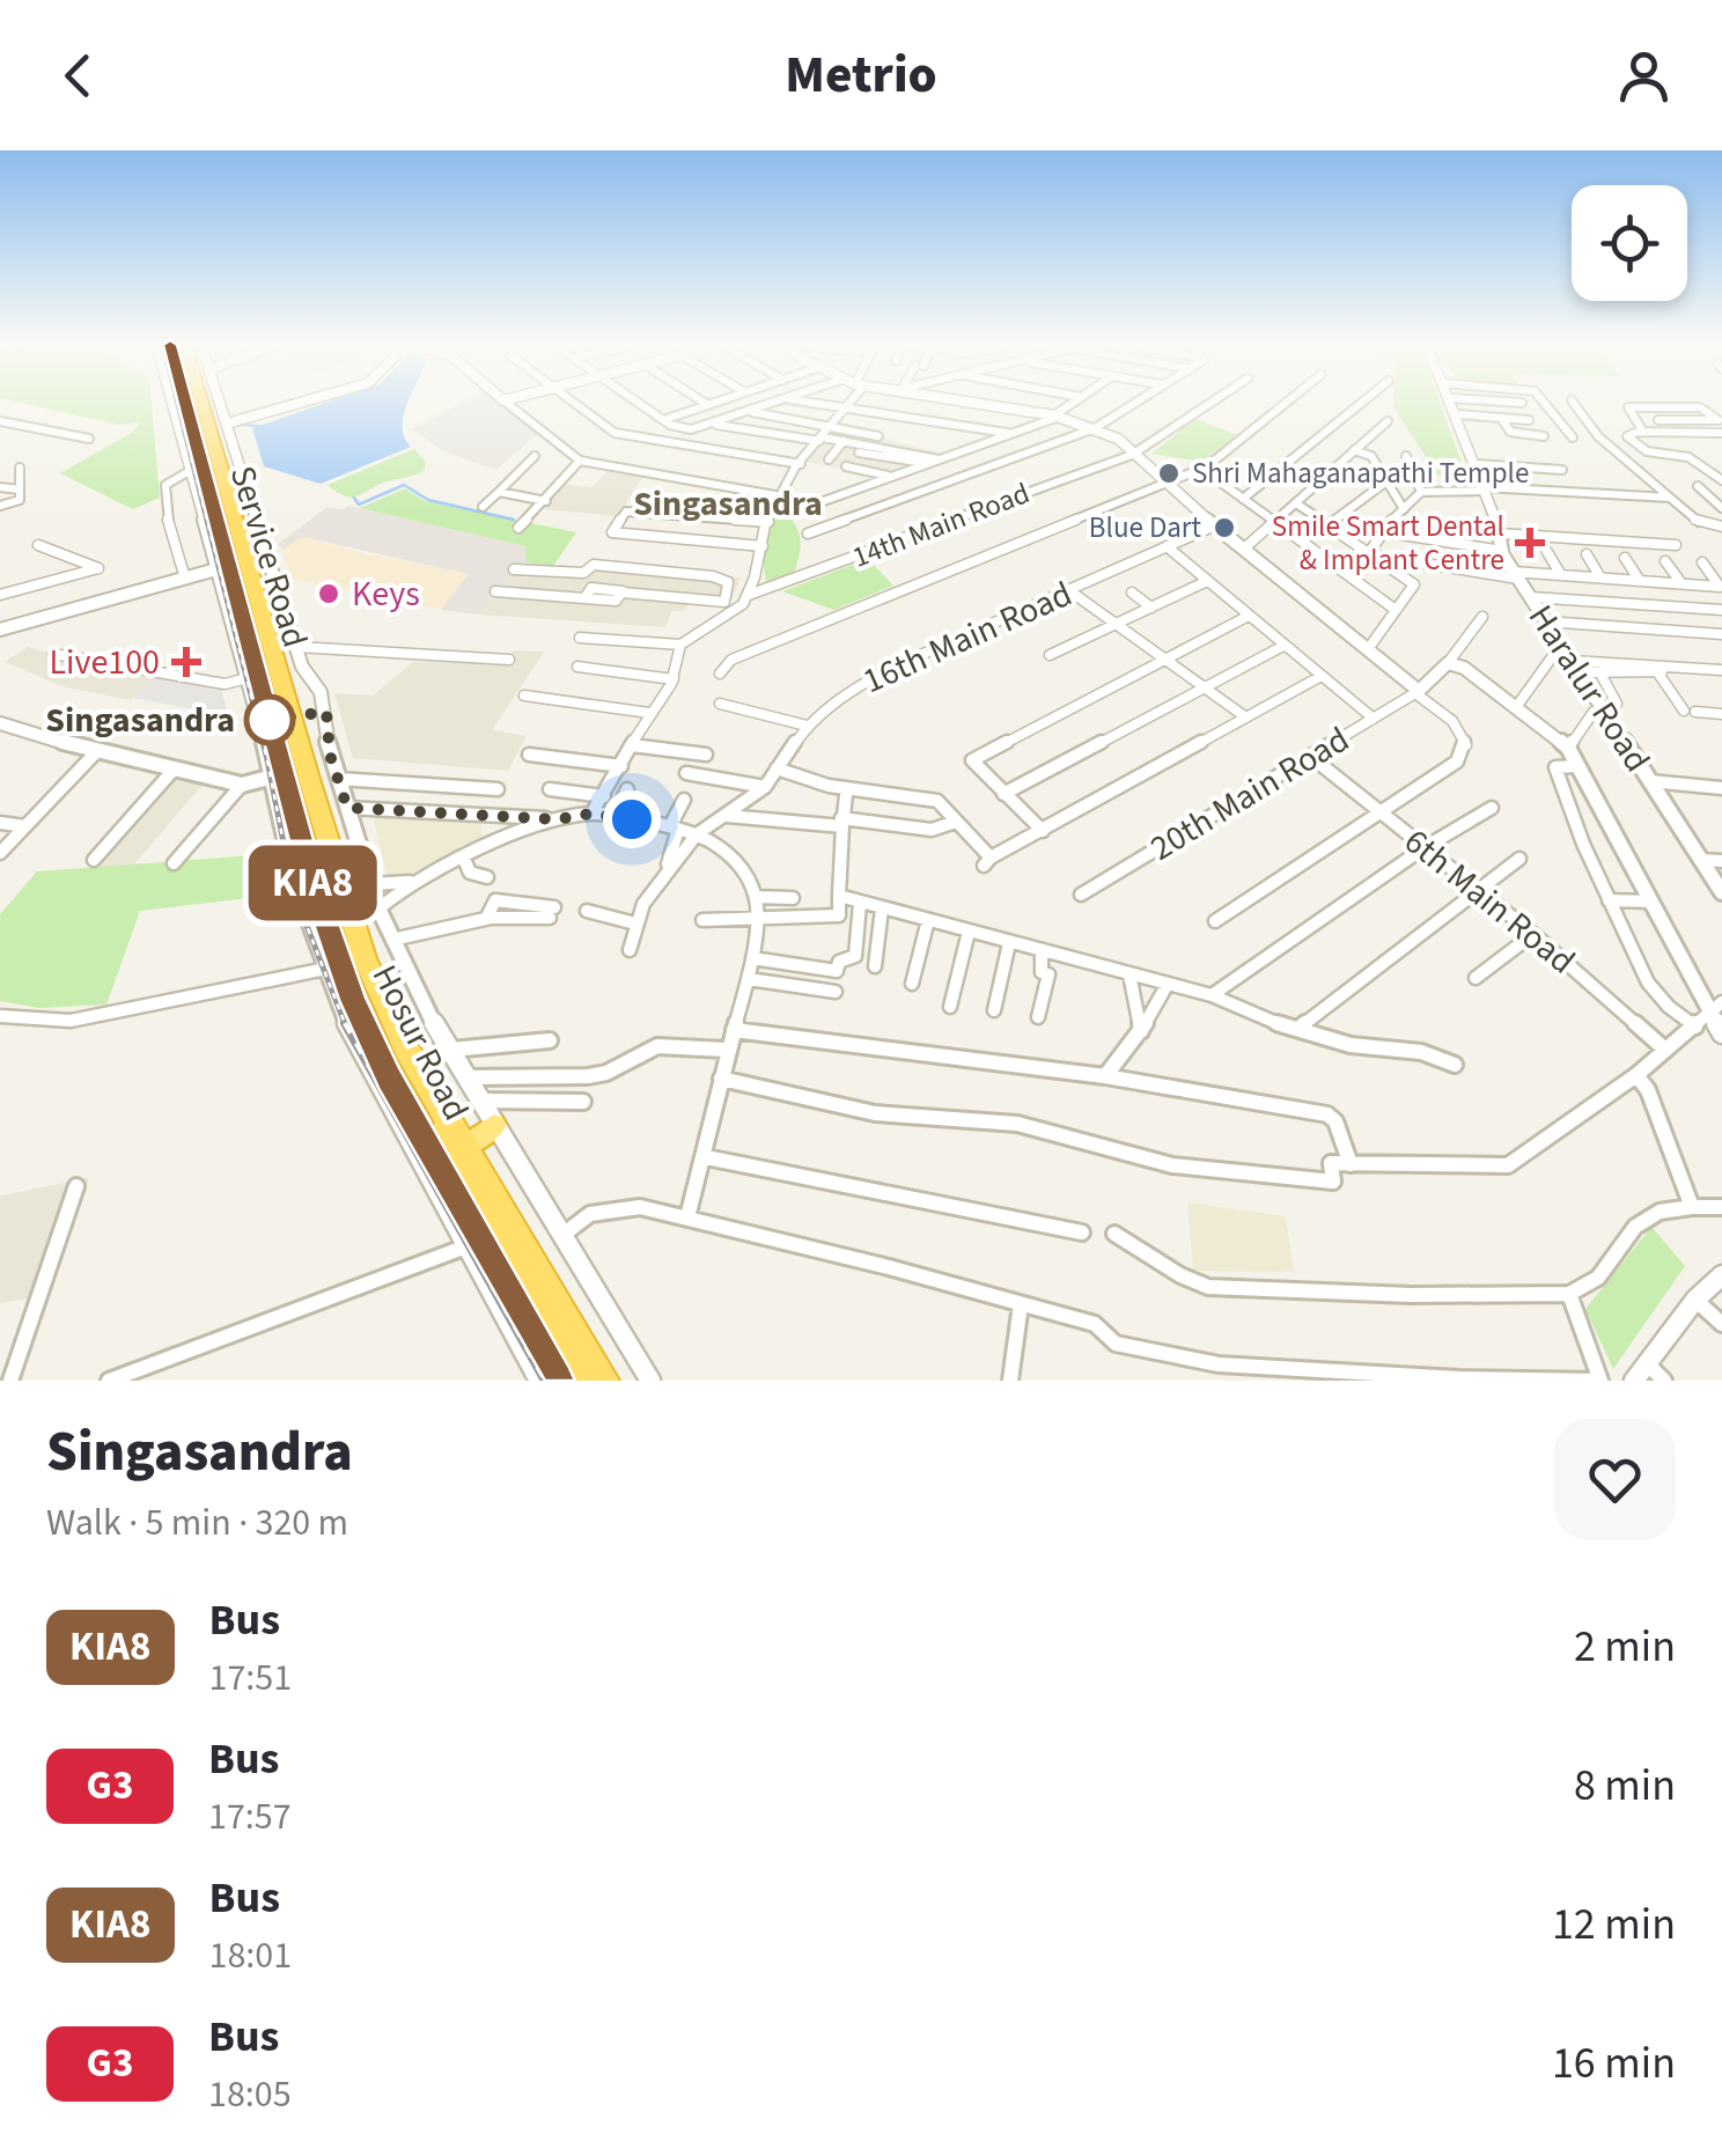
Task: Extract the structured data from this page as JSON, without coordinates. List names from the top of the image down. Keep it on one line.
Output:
{"streets":{"highway":["Hosur Road"],"street":["14th Main Road","Service Road","16th Main Road","Haralur Road","20th Main Road","6th Main Road"]},"crossings":[["20th Main Road","6th Main Road"]],"districts":["Singasandra"],"places":{"other":["Shri Mahaganapathi Temple","Blue Dart","Keys","Singasandra"],"health":["Smile Smart Dental & Implant Centre","Live100"]},"lines":["bus line KIA8"],"page":{"header":"Metrio","on_map":"KIA8","heading":["Singasandra","Walk · 5 min · 320 m"],"list":[{"mark":"KIA8","name":"Bus","note":"17:51","value":"2 min"},{"mark":"G3","name":"Bus","note":"17:57","value":"8 min"},{"mark":"KIA8","name":"Bus","note":"18:01","value":"12 min"},{"mark":"G3","name":"Bus","note":"18:05","value":"16 min"}]}}
